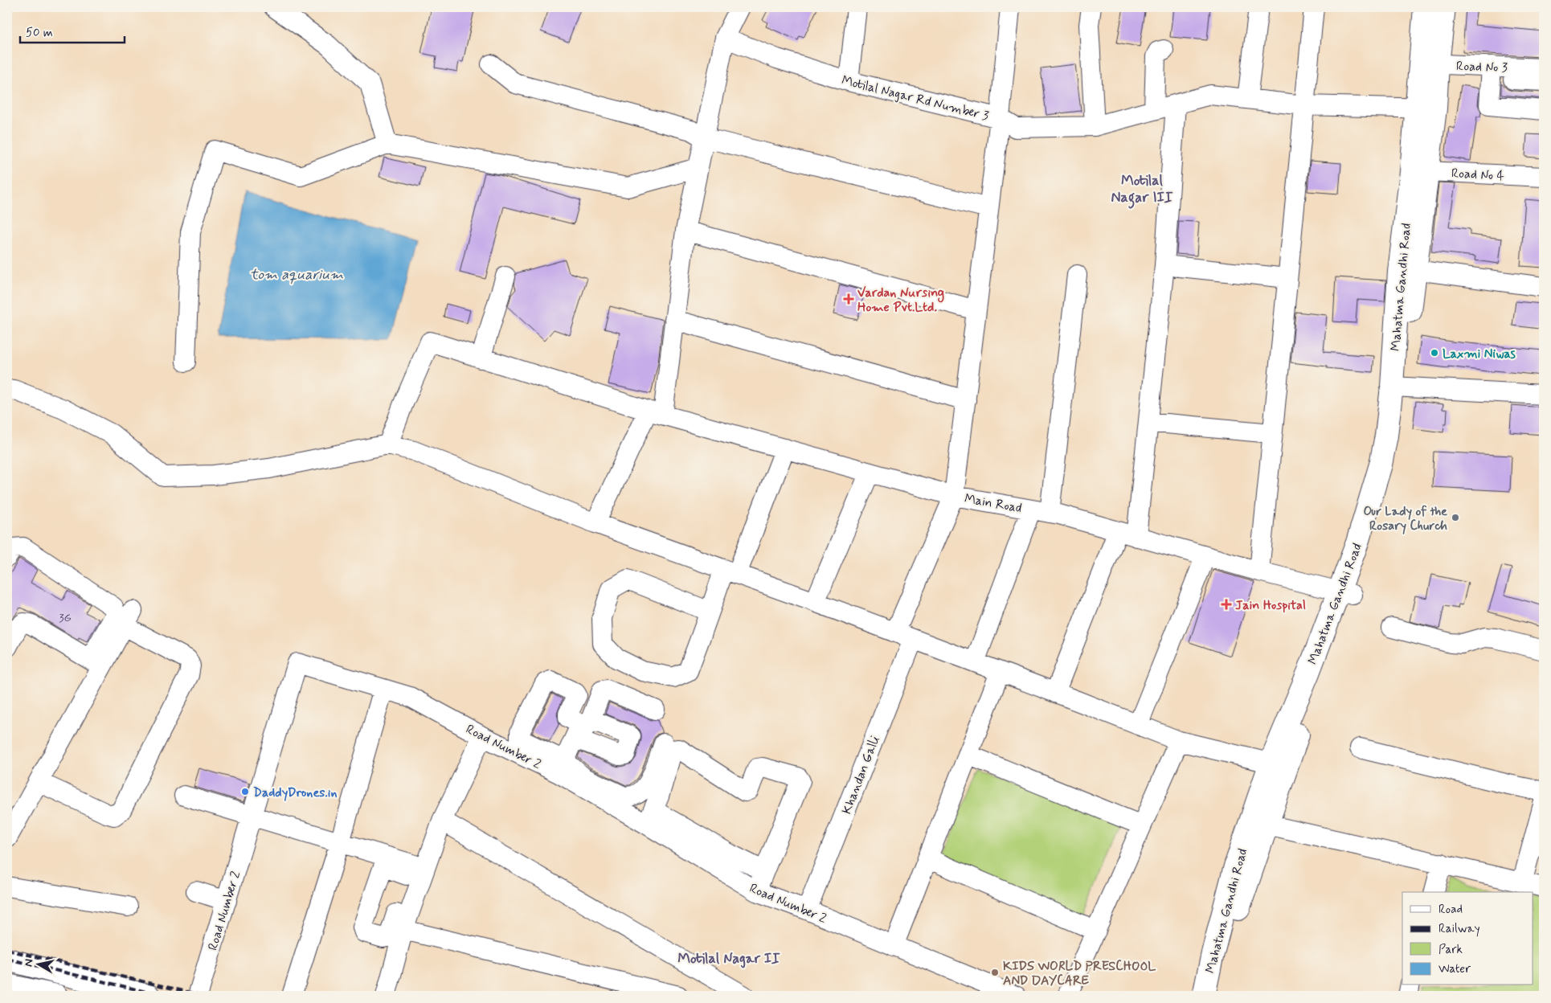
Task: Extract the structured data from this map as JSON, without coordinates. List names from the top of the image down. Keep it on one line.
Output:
{"streets":{"main road":["Mahatma Gandhi Road"],"street":["Road No 3","Motilal Nagar Rd Number 3","Road No 4","Main Road","Road Number 2","Khandan Galli"]},"crossings":[["Road No 3","Mahatma Gandhi Road"],["Road No 4","Mahatma Gandhi Road"],["Mahatma Gandhi Road","Main Road"],["Road Number 2","Khandan Galli"]],"districts":["Motilal Nagar III","Motilal Nagar II"],"water":["tom aquarium"],"places":{"health":["Vardan Nursing Home Pvt.Ltd.","Jain Hospital"],"other":["Laxmi Niwas","Our Lady of the Rosary Church","DaddyDrones.in","KIDS WORLD PRESCHOOL AND DAYCARE"]},"house_numbers":["3G"],"legend":["Road","Railway","Park","Water"],"scale_bar":"50 m","north":"left"}
